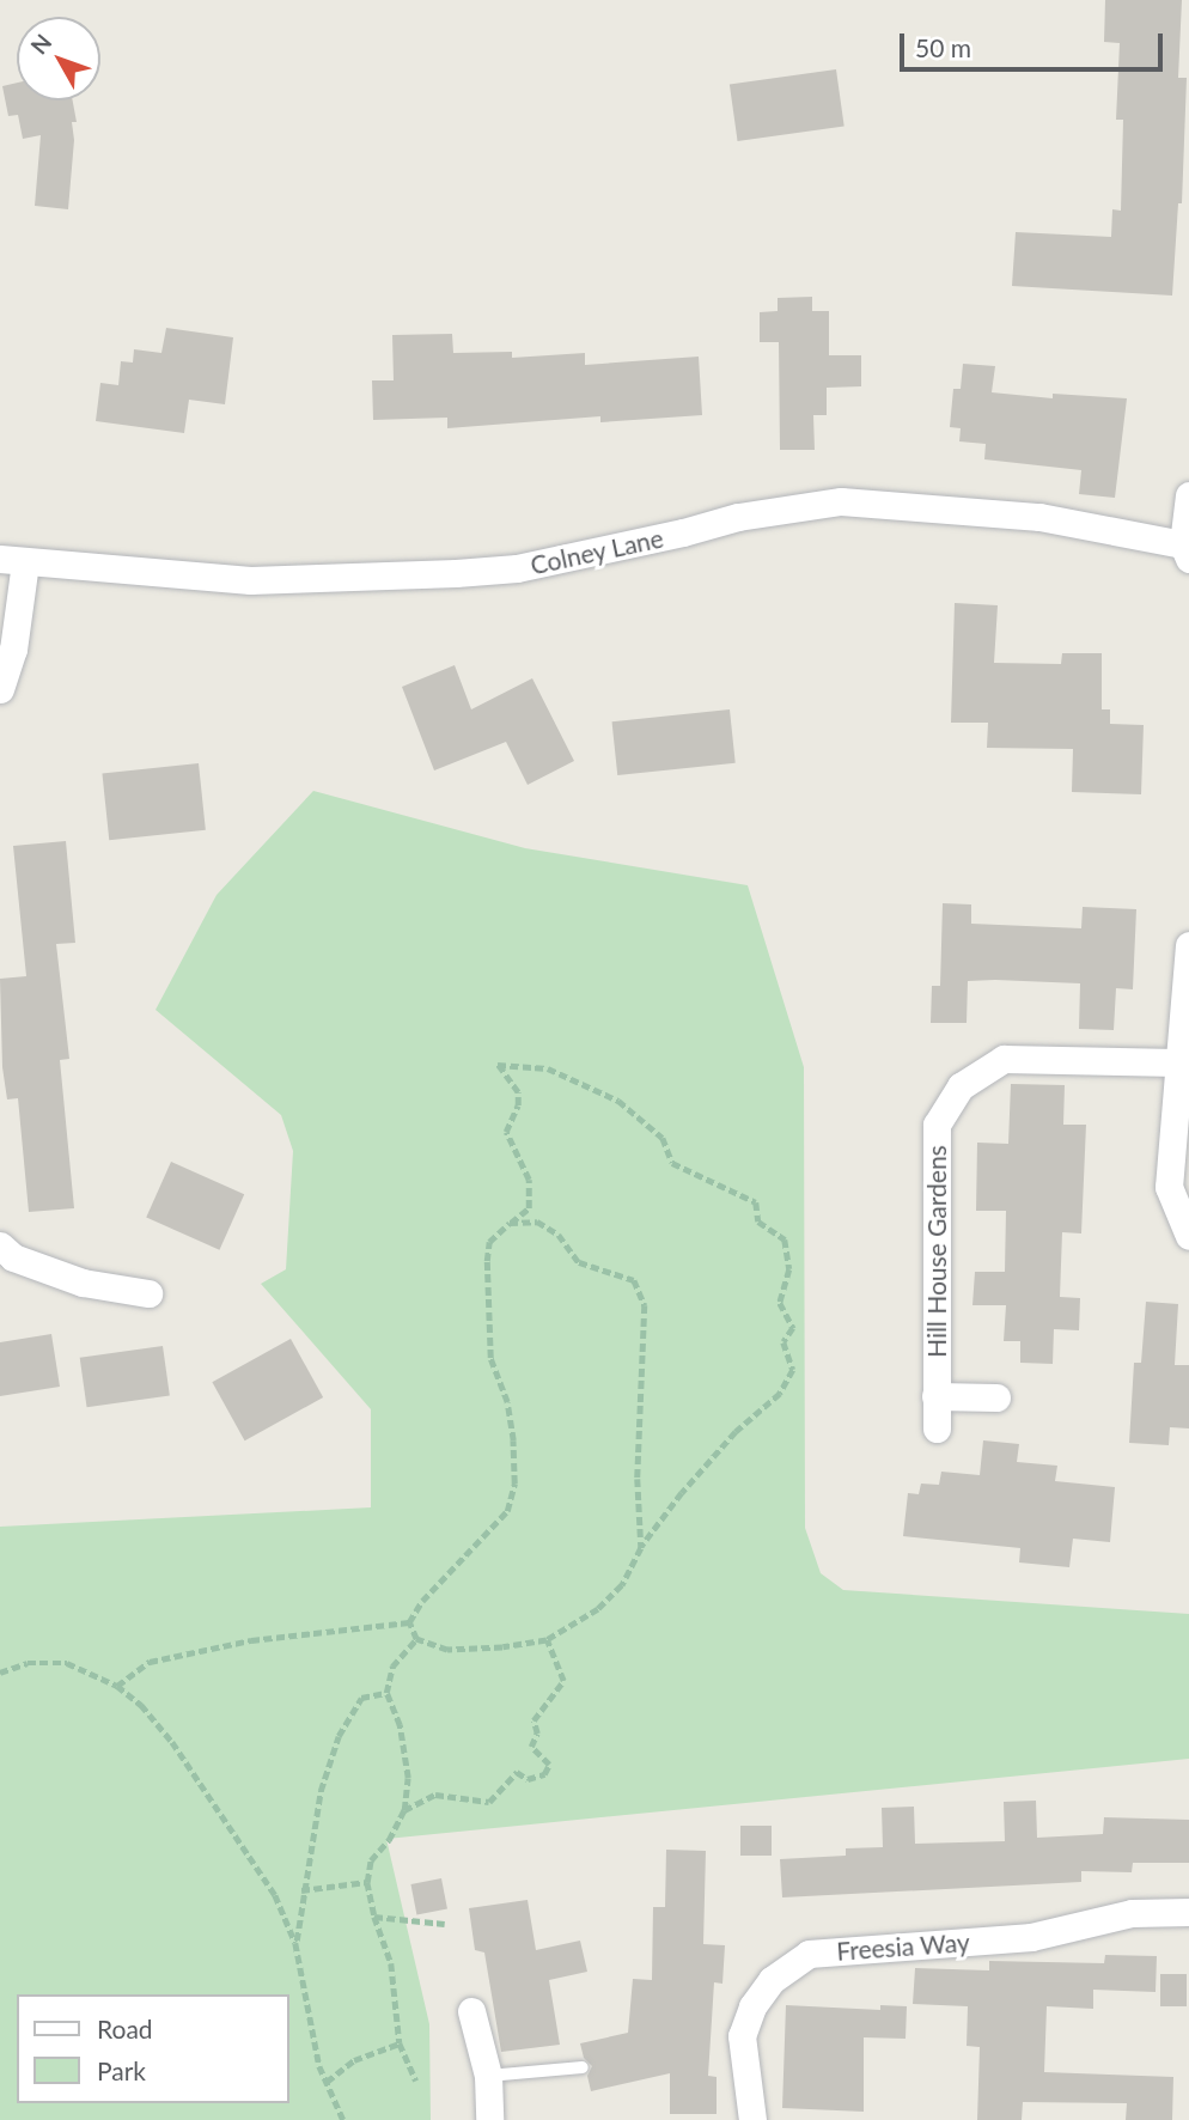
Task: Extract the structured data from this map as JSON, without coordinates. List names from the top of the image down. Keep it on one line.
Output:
{"streets":{"street":["Colney Lane","Hill House Gardens","Freesia Way"]},"legend":["Road","Park"],"scale_bar":"50 m","north":"top left"}
